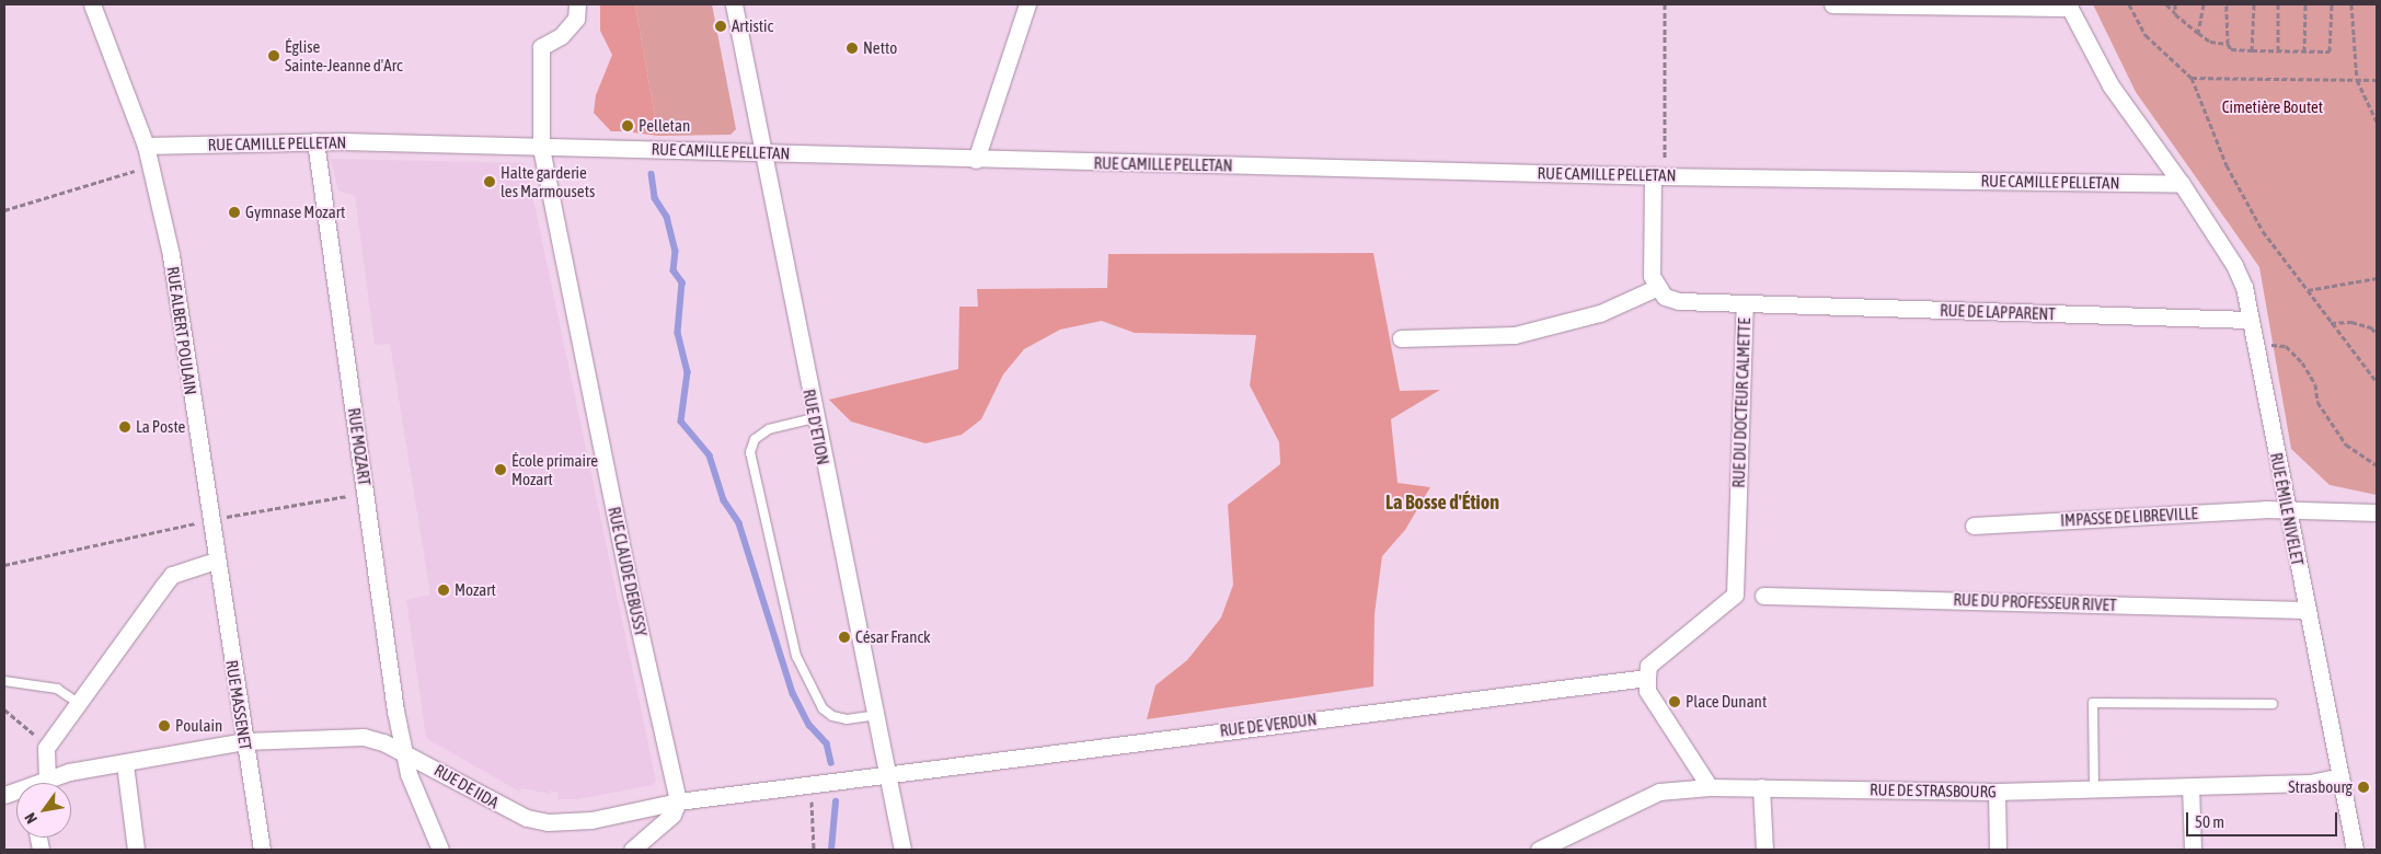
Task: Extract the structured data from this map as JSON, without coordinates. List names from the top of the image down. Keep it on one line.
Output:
{"streets":{"street":["RUE CAMILLE PELLETAN","RUE DE LAPPARENT","RUE ALBERT POULAIN","RUE DU DOCTEUR CALMETTE","RUE D'ETION","RUE MOZART","RUE ÉMILE NIVELET","IMPASSE DE LIBREVILLE","RUE CLAUDE DEBUSSY","RUE DU PROFESSEUR RIVET","RUE MASSENET","RUE DE VERDUN","RUE DE IIDA","RUE DE STRASBOURG"]},"crossings":[["RUE CAMILLE PELLETAN","RUE ALBERT POULAIN"],["RUE CAMILLE PELLETAN","RUE D'ETION"],["RUE CAMILLE PELLETAN","RUE MOZART"],["RUE CAMILLE PELLETAN","RUE ÉMILE NIVELET"],["RUE CAMILLE PELLETAN","RUE CLAUDE DEBUSSY"],["RUE DE LAPPARENT","RUE DU DOCTEUR CALMETTE"],["RUE DE LAPPARENT","RUE ÉMILE NIVELET"],["RUE ALBERT POULAIN","RUE MASSENET"],["RUE DU DOCTEUR CALMETTE","RUE DE VERDUN"],["RUE D'ETION","RUE DE VERDUN"],["RUE D'ETION","RUE DE IIDA"],["RUE MOZART","RUE DE IIDA"],["RUE ÉMILE NIVELET","IMPASSE DE LIBREVILLE"],["RUE ÉMILE NIVELET","RUE DU PROFESSEUR RIVET"],["RUE ÉMILE NIVELET","RUE DE STRASBOURG"],["RUE CLAUDE DEBUSSY","RUE DE IIDA"],["RUE MASSENET","RUE DE IIDA"],["RUE DE VERDUN","RUE DE IIDA"]],"districts":["La Bosse d'Étion"],"parks":["Cimetière Boutet"],"places":["Artistic","Netto","Église Sainte-Jeanne d'Arc","Pelletan","Halte garderie les Marmousets","Gymnase Mozart","La Poste","École primaire Mozart","Mozart","César Franck","Place Dunant","Poulain","Strasbourg"],"scale_bar":"50 m","north":"bottom left"}
